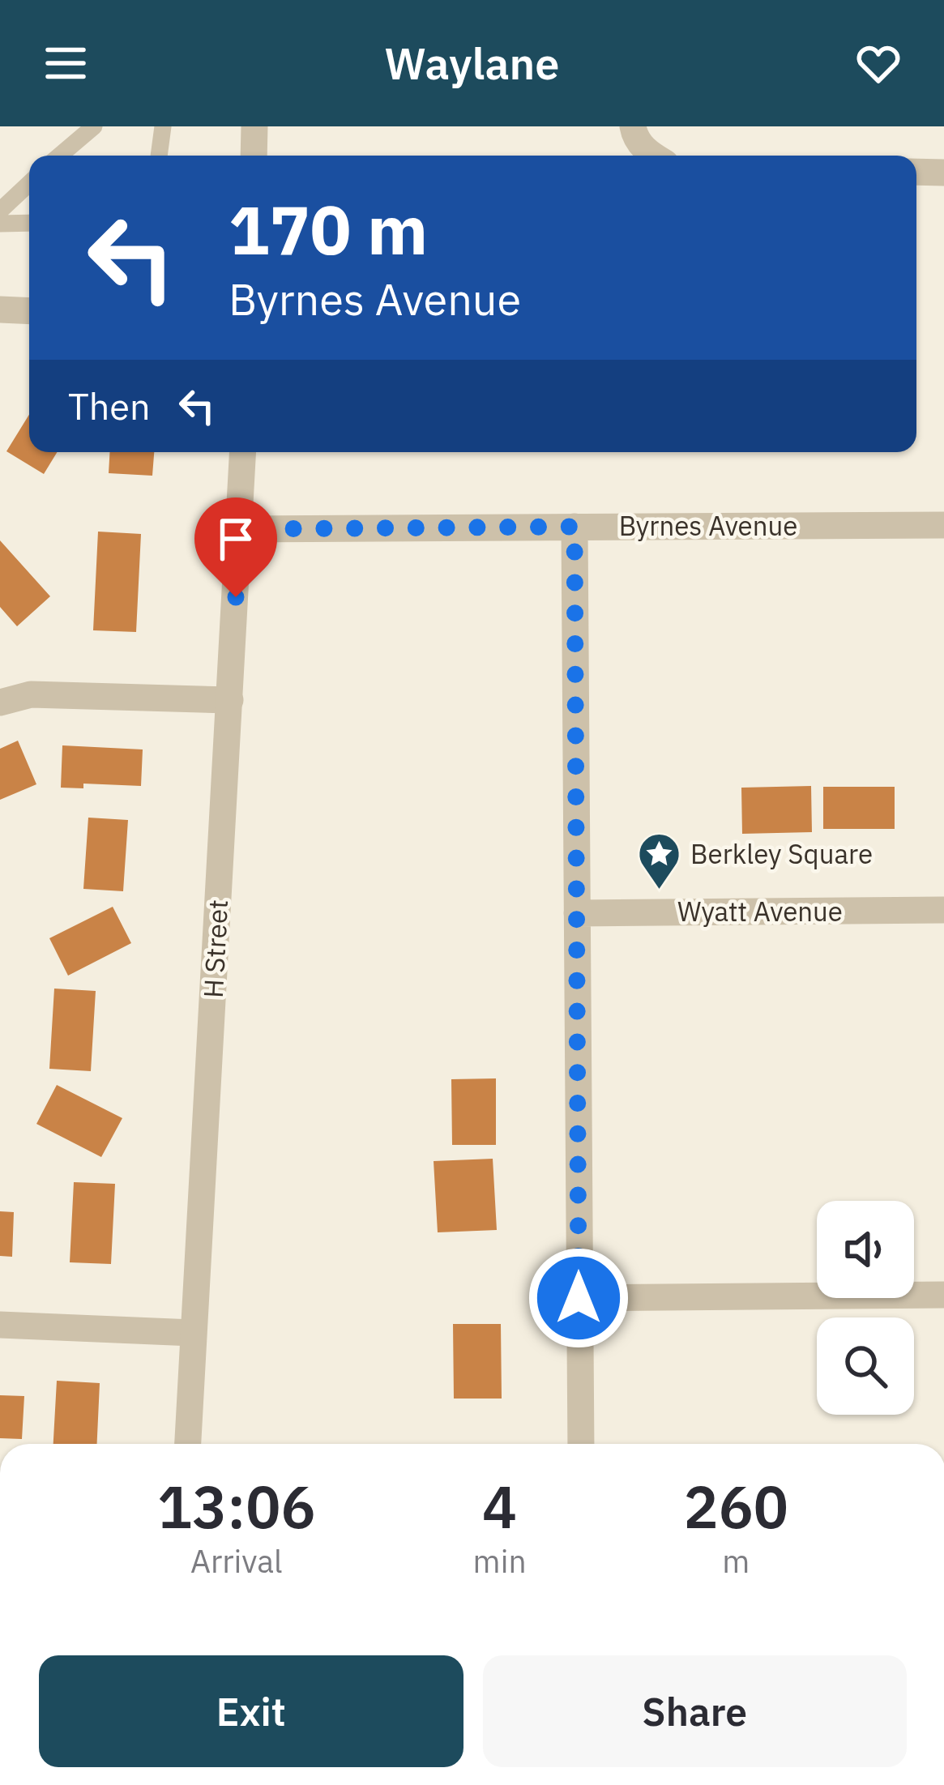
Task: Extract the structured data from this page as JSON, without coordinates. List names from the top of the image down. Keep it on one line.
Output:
{"streets":{"street":["Byrnes Avenue","Wyatt Avenue","H Street"]},"crossings":[["Byrnes Avenue","H Street"]],"places":{"place":["Berkley Square"]},"page":{"header":"Waylane","turn":["170 m","Byrnes Avenue"],"then":"Then","eta":["13:06","Arrival","4","min","260","m"],"buttons":["Exit","Share"]}}
